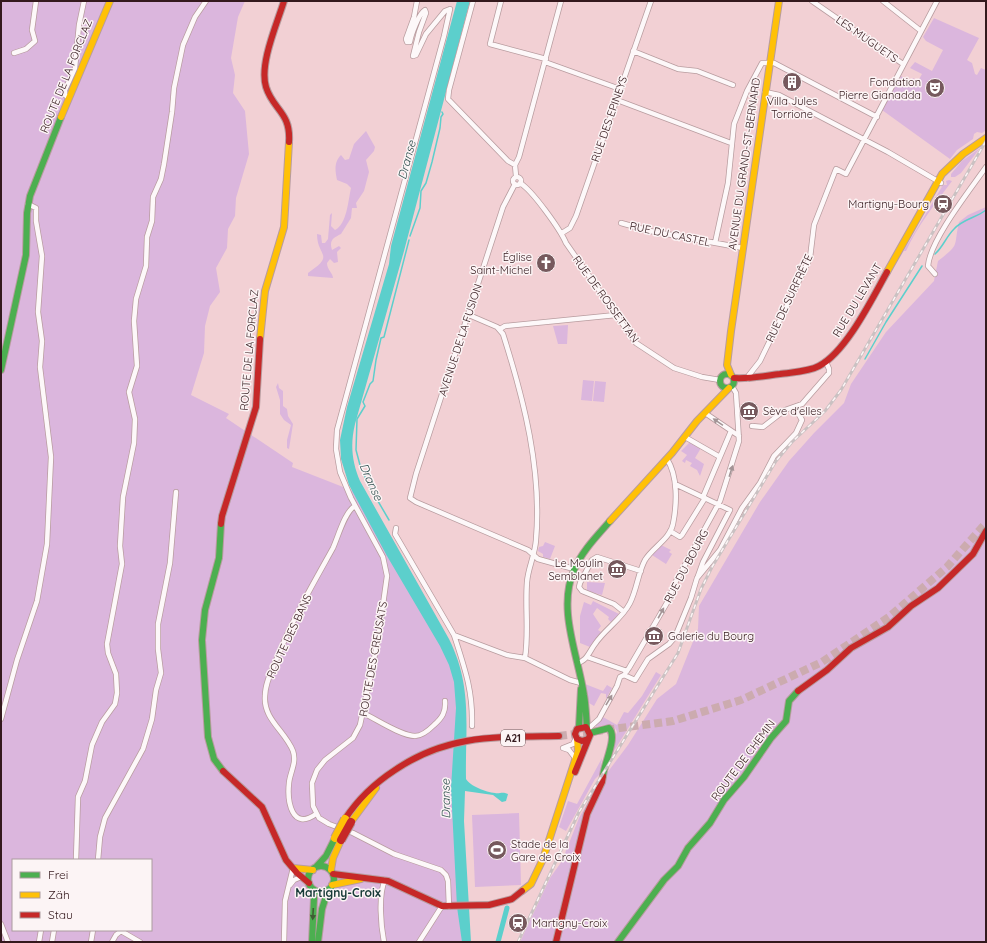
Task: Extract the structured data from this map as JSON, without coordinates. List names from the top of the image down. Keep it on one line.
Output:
{"streets":{"main road":["ROUTE DE LA FORCLAZ","AVENUE DU GRAND-ST-BERNARD","RUE DU LEVANT","A21","ROUTE DE CHEMIN"],"street":["LES MUGUETS","RUE DES EPINEYS","RUE DU CASTEL","RUE DE SURFRÊTE","RUE DE ROSSETTAN","AVENUE DE LA FUSION","RUE DU BOURG","ROUTE DES BANS","ROUTE DES CREUSATS"]},"crossings":[["ROUTE DE LA FORCLAZ","A21"],["RUE DES EPINEYS","RUE DE ROSSETTAN"],["AVENUE DU GRAND-ST-BERNARD","RUE DU CASTEL"],["AVENUE DU GRAND-ST-BERNARD","RUE DE ROSSETTAN"],["AVENUE DU GRAND-ST-BERNARD","RUE DU LEVANT"],["AVENUE DU GRAND-ST-BERNARD","RUE DU BOURG"],["RUE DE SURFRÊTE","RUE DU LEVANT"],["RUE DE ROSSETTAN","RUE DU LEVANT"],["RUE DE ROSSETTAN","AVENUE DE LA FUSION"],["RUE DE ROSSETTAN","RUE DU BOURG"],["RUE DU LEVANT","RUE DU BOURG"],["ROUTE DES BANS","ROUTE DES CREUSATS"]],"districts":["Martigny-Croix"],"water":["Dranse"],"places":{"building":["Villa Jules Torrione"],"theatre":["Fondation Pierre Gianadda"],"station":["Martigny-Bourg","Martigny-Croix"],"church":["Église Saint-Michel"],"museum":["Sève d'elles","Le Moulin Semblanet","Galerie du Bourg"],"sports":["Stade de la Gare de Croix"]},"legend":["Frei","Zäh","Stau"]}
